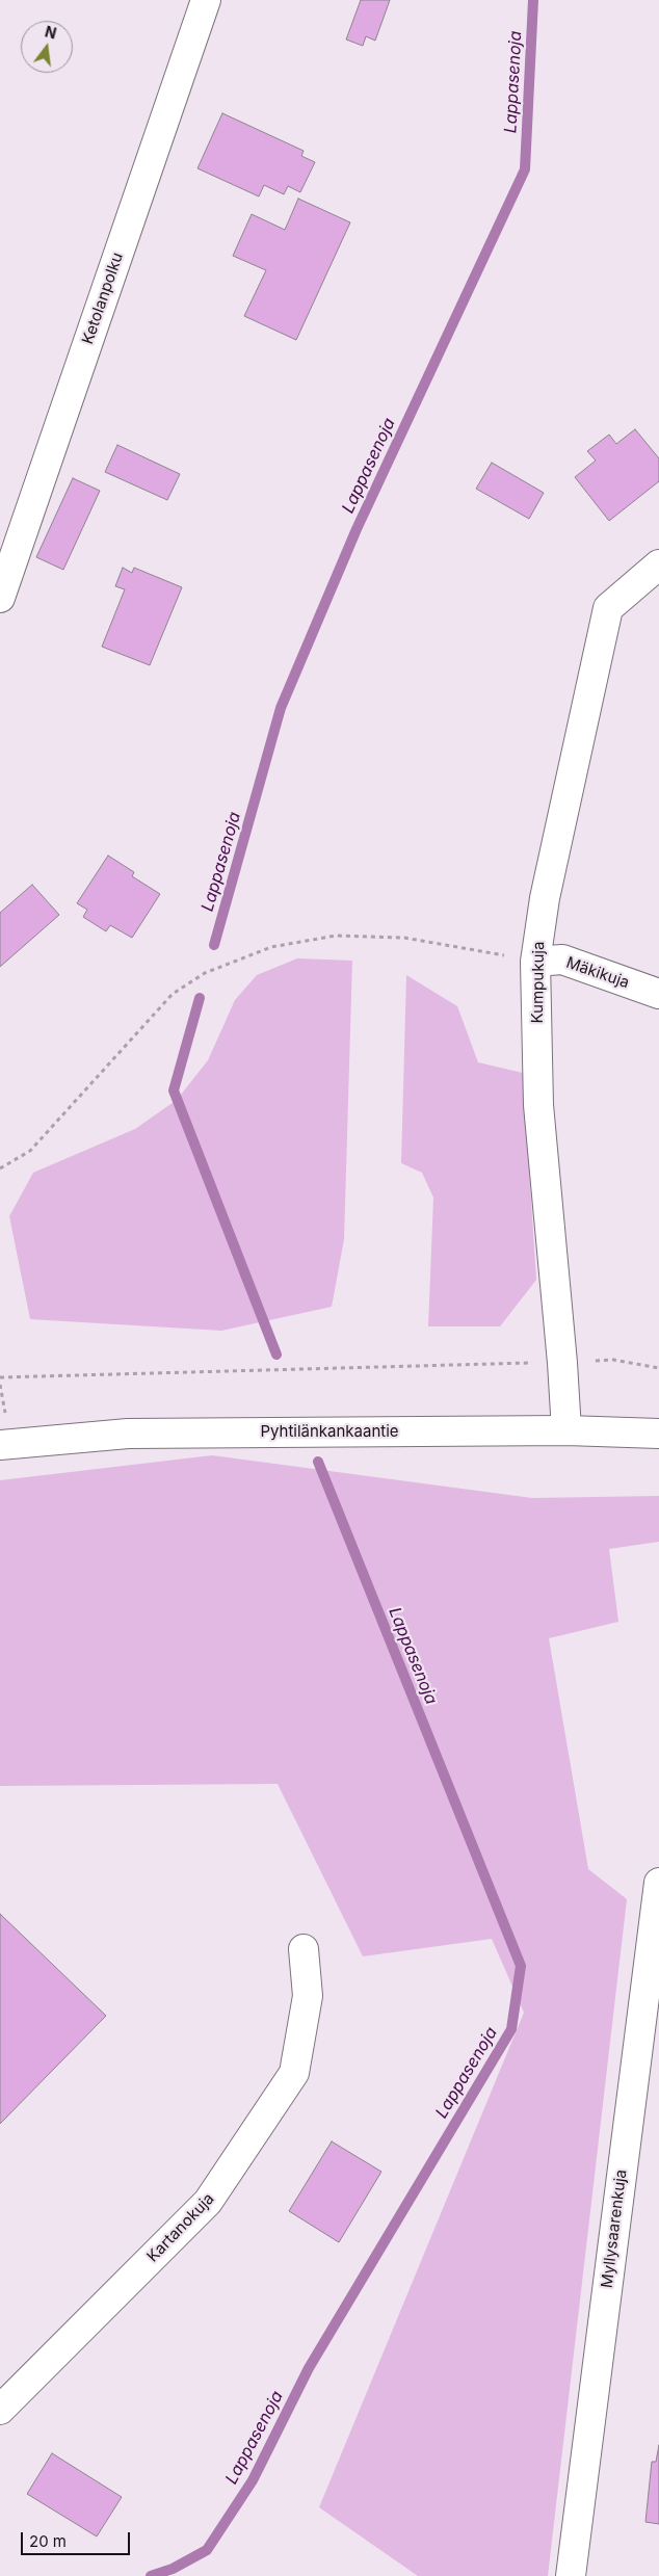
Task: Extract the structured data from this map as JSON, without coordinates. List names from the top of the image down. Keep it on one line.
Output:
{"streets":{"street":["Ketolanpolku","Mäkikuja","Kumpukuja","Pyhtilänkankaantie","Kartanokuja","Myllysaarenkuja"]},"crossings":[["Mäkikuja","Kumpukuja"],["Kumpukuja","Pyhtilänkankaantie"]],"water":["Lappasenoja"],"scale_bar":"20 m","north":"top"}
